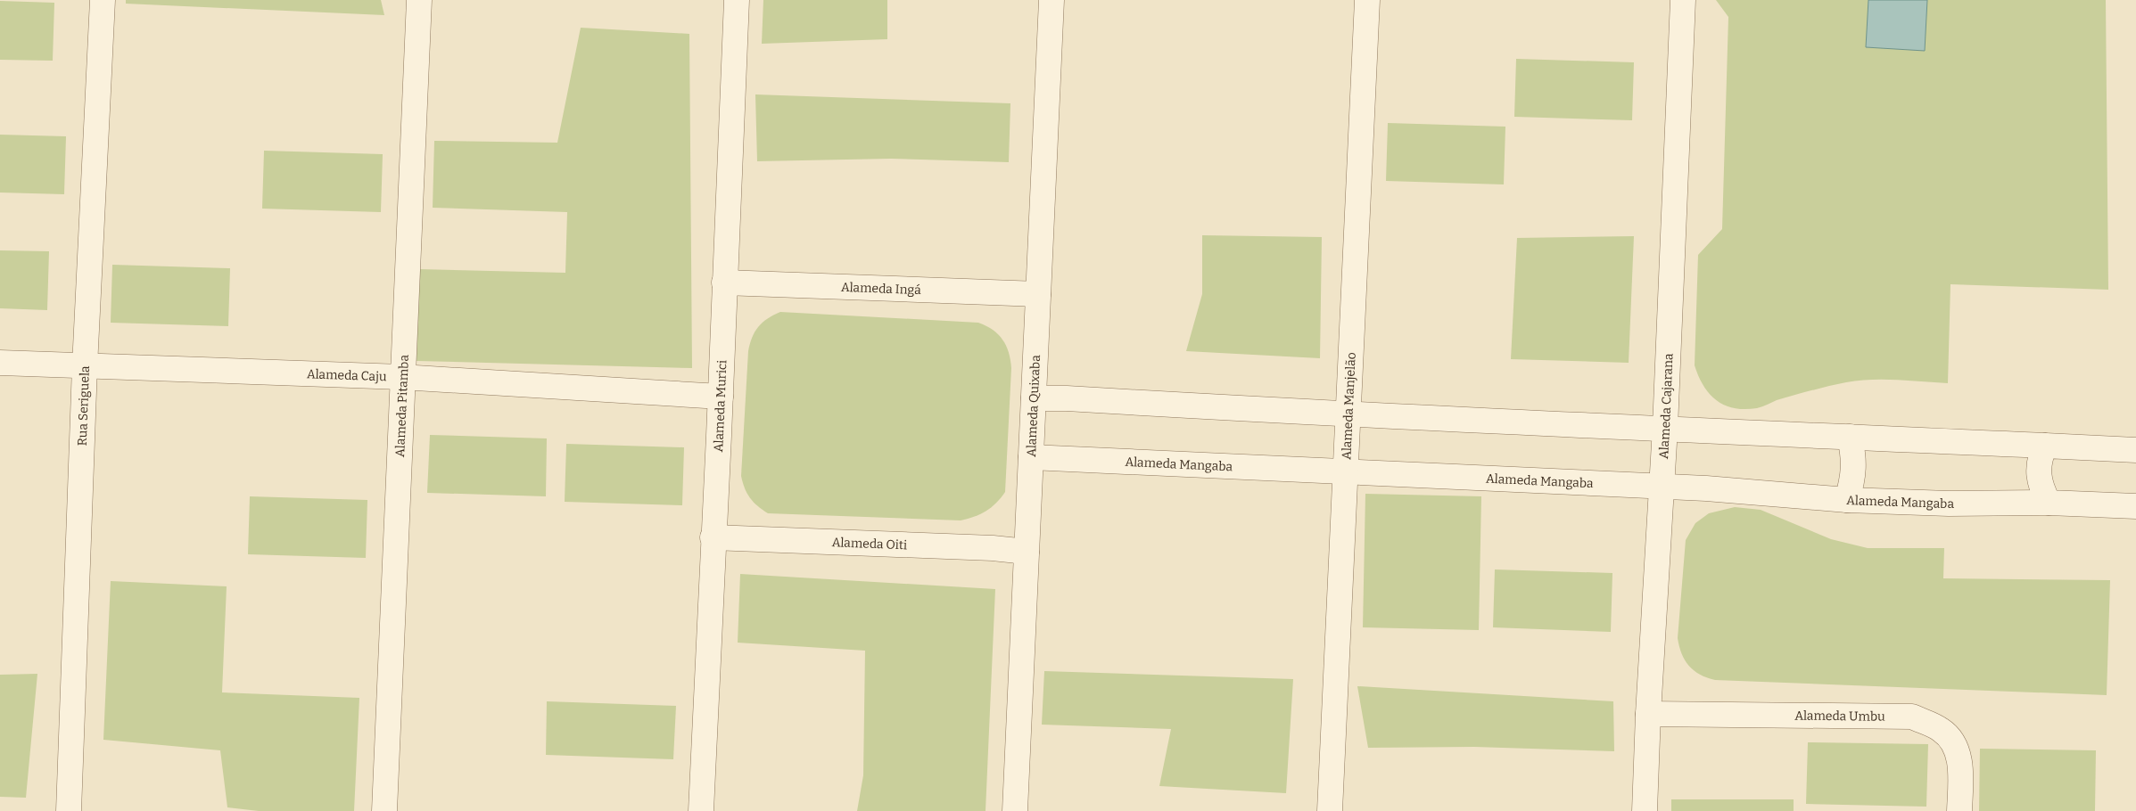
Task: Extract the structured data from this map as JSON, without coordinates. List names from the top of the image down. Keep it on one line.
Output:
{"streets":{"street":["Alameda Ingá","Alameda Caju","Rua Seriguela","Alameda Pitamba","Alameda Murici","Alameda Quixaba","Alameda Manjelão","Alameda Cajarana","Alameda Mangaba","Alameda Oiti","Alameda Umbu"]},"crossings":[["Alameda Ingá","Alameda Murici"],["Alameda Ingá","Alameda Quixaba"],["Alameda Caju","Rua Seriguela"],["Alameda Caju","Alameda Pitamba"],["Alameda Caju","Alameda Murici"],["Alameda Murici","Alameda Oiti"],["Alameda Quixaba","Alameda Mangaba"],["Alameda Quixaba","Alameda Oiti"],["Alameda Manjelão","Alameda Mangaba"],["Alameda Cajarana","Alameda Mangaba"],["Alameda Cajarana","Alameda Umbu"]]}
